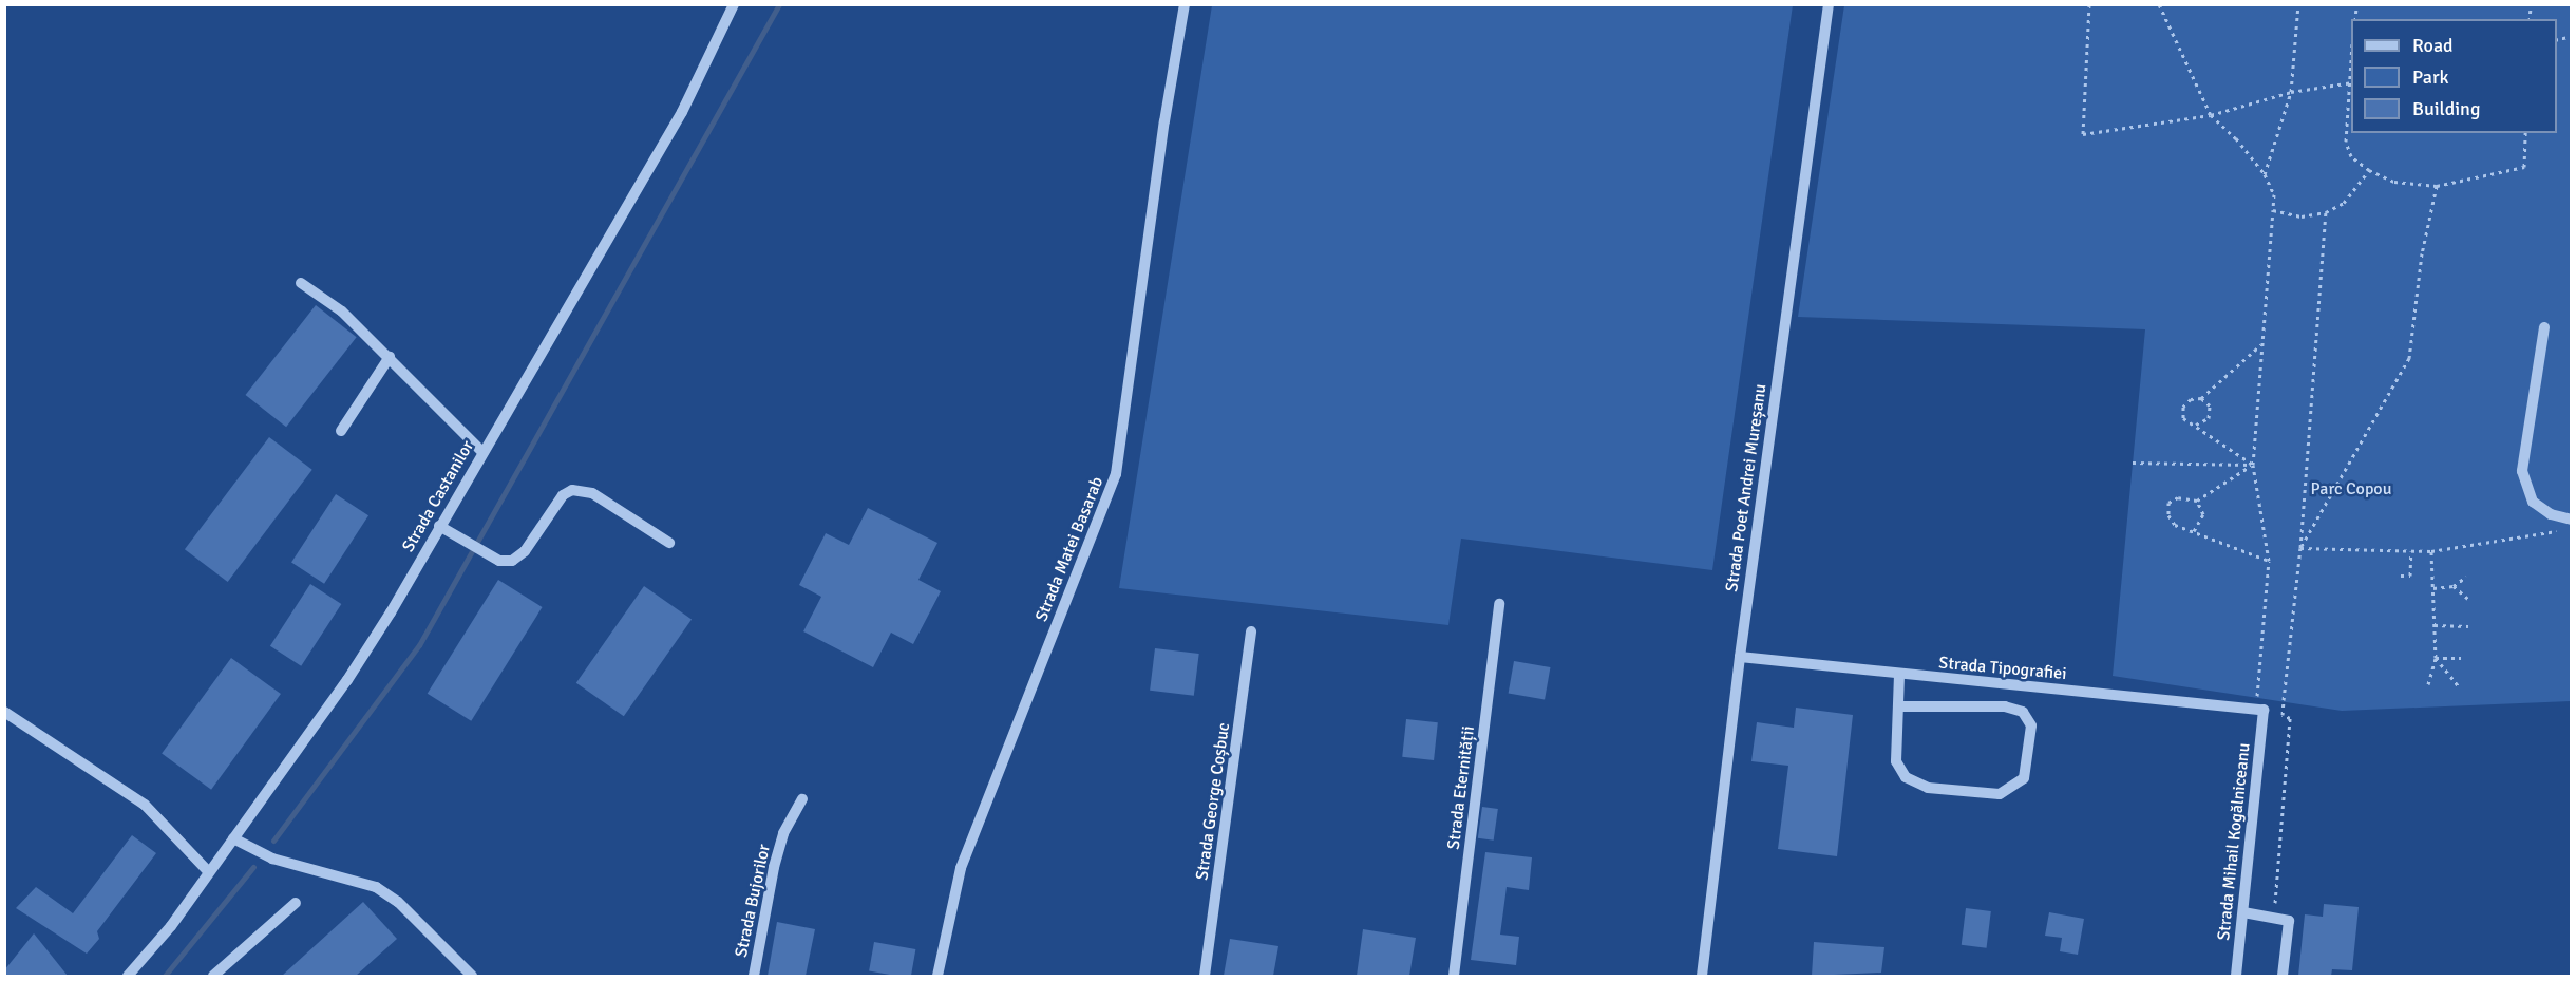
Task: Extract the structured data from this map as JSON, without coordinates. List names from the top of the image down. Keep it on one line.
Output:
{"streets":{"street":["Strada Poet Andrei Mureșanu","Strada Castanilor","Strada Matei Basarab","Strada Tipografiei","Strada Eternității","Strada George Coșbuc","Strada Mihail Kogălniceanu","Strada Bujorilor"]},"crossings":[["Strada Poet Andrei Mureșanu","Strada Tipografiei"],["Strada Tipografiei","Strada Mihail Kogălniceanu"]],"parks":["Parc Copou"],"legend":["Road","Park","Building"]}
